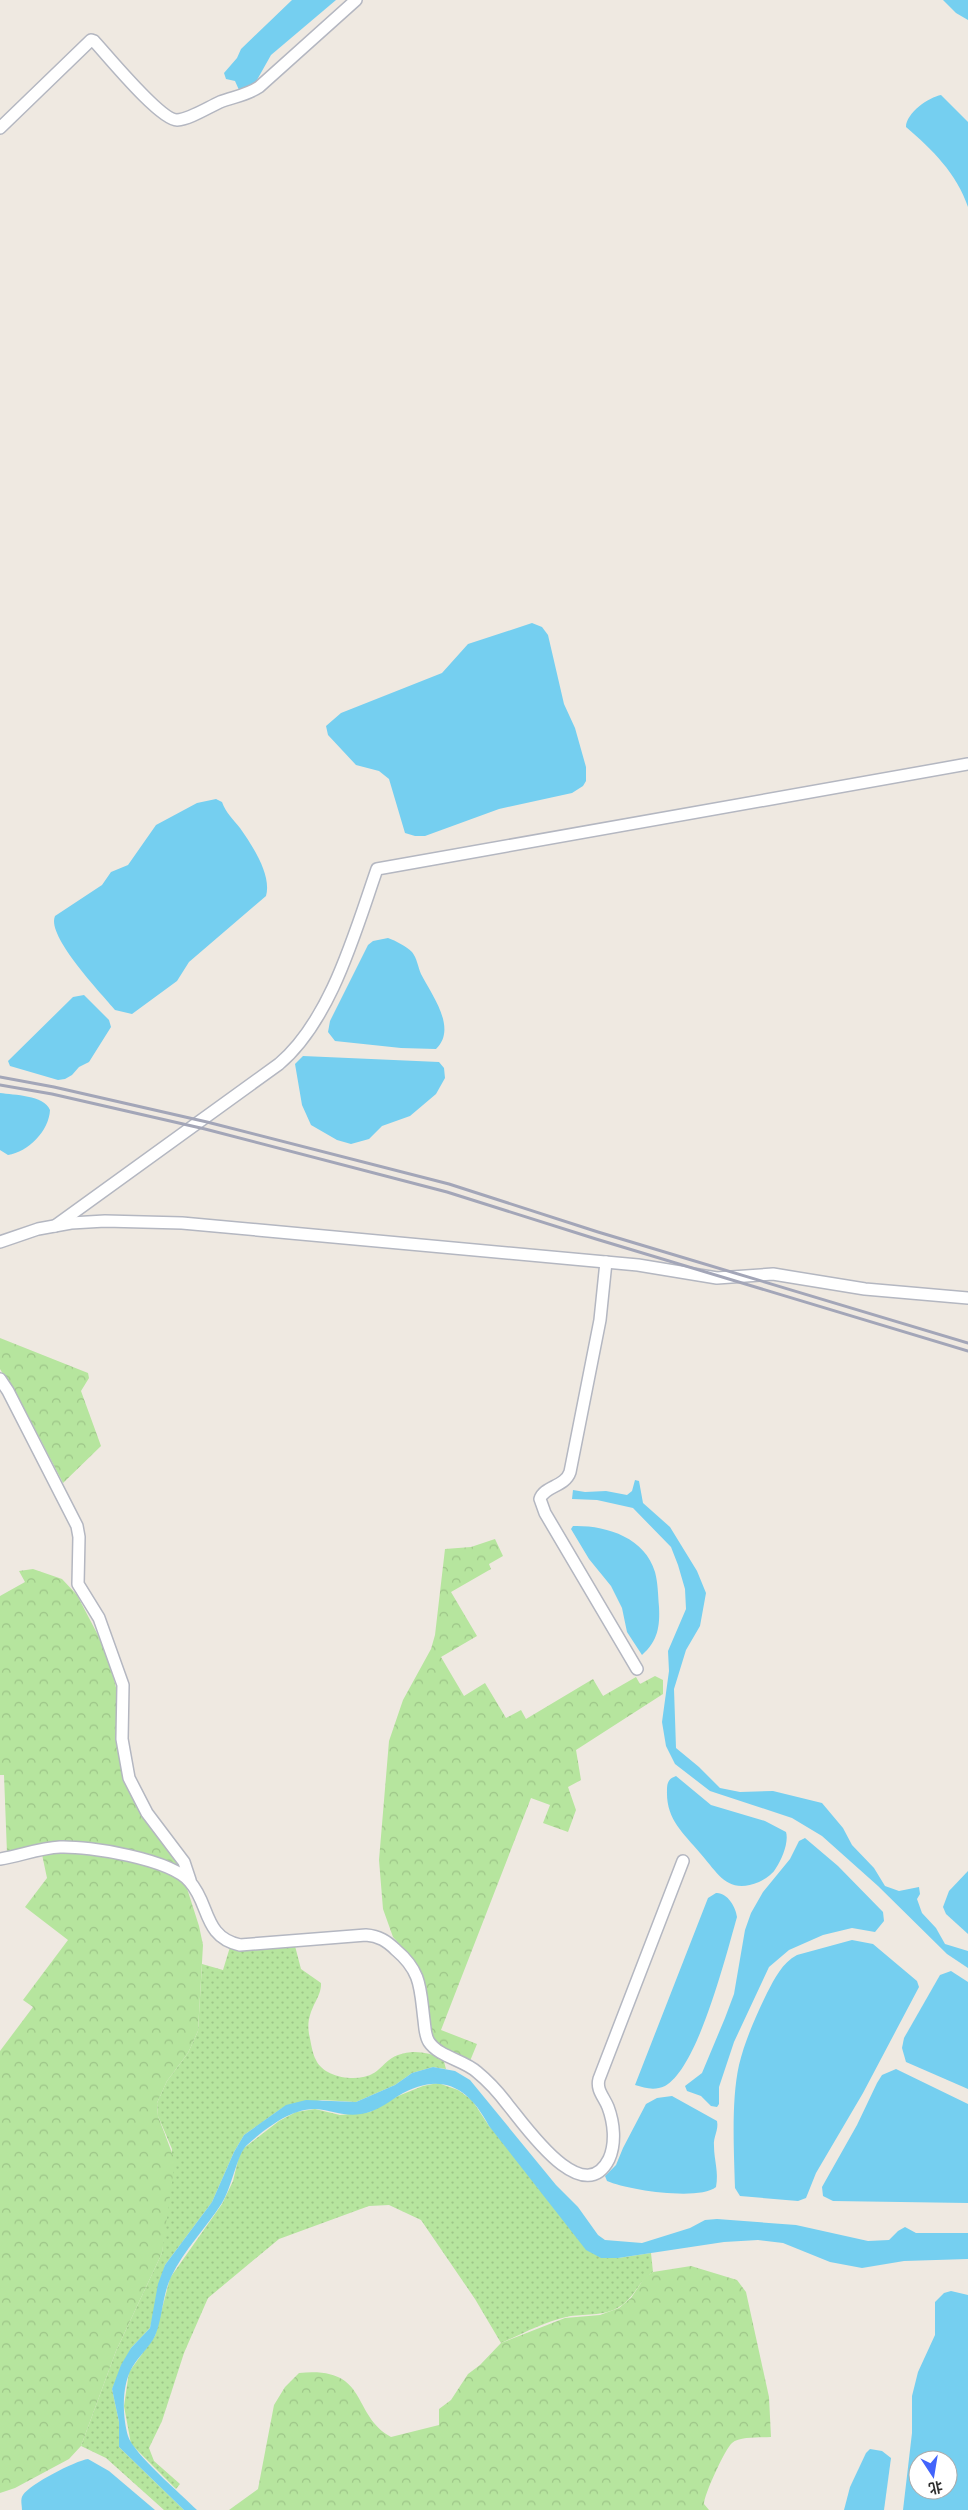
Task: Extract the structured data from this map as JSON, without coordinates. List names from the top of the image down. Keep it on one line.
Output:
{"north":"bottom"}
